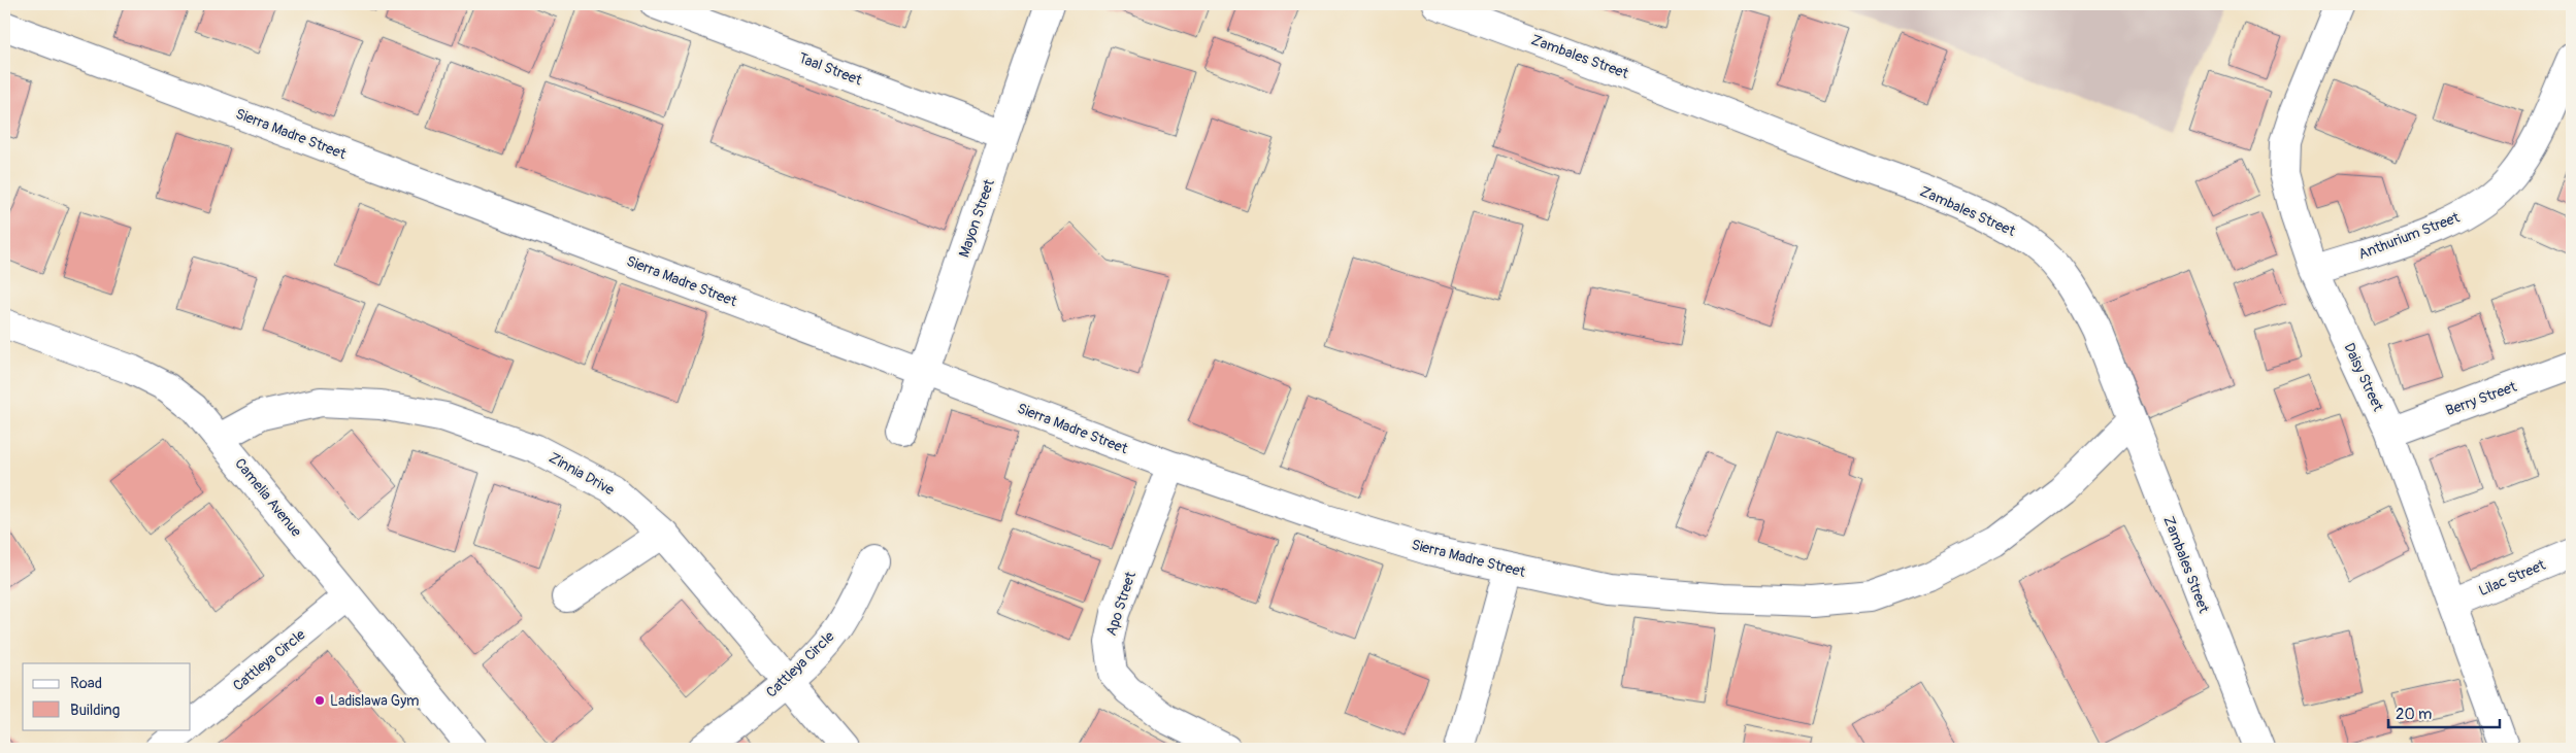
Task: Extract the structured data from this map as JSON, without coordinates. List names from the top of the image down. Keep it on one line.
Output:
{"streets":{"street":["Zambales Street","Taal Street","Sierra Madre Street","Mayon Street","Anthurium Street","Daisy Street","Berry Street","Zinnia Drive","Camelia Avenue","Lilac Street","Apo Street","Cattleya Circle"]},"crossings":[["Zambales Street","Sierra Madre Street"],["Taal Street","Mayon Street"],["Sierra Madre Street","Mayon Street"],["Sierra Madre Street","Apo Street"],["Anthurium Street","Daisy Street"],["Daisy Street","Berry Street"],["Daisy Street","Lilac Street"],["Zinnia Drive","Camelia Avenue"],["Zinnia Drive","Cattleya Circle"],["Camelia Avenue","Cattleya Circle"]],"places":["Ladislawa Gym"],"legend":["Road","Building"],"scale_bar":"20 m"}
